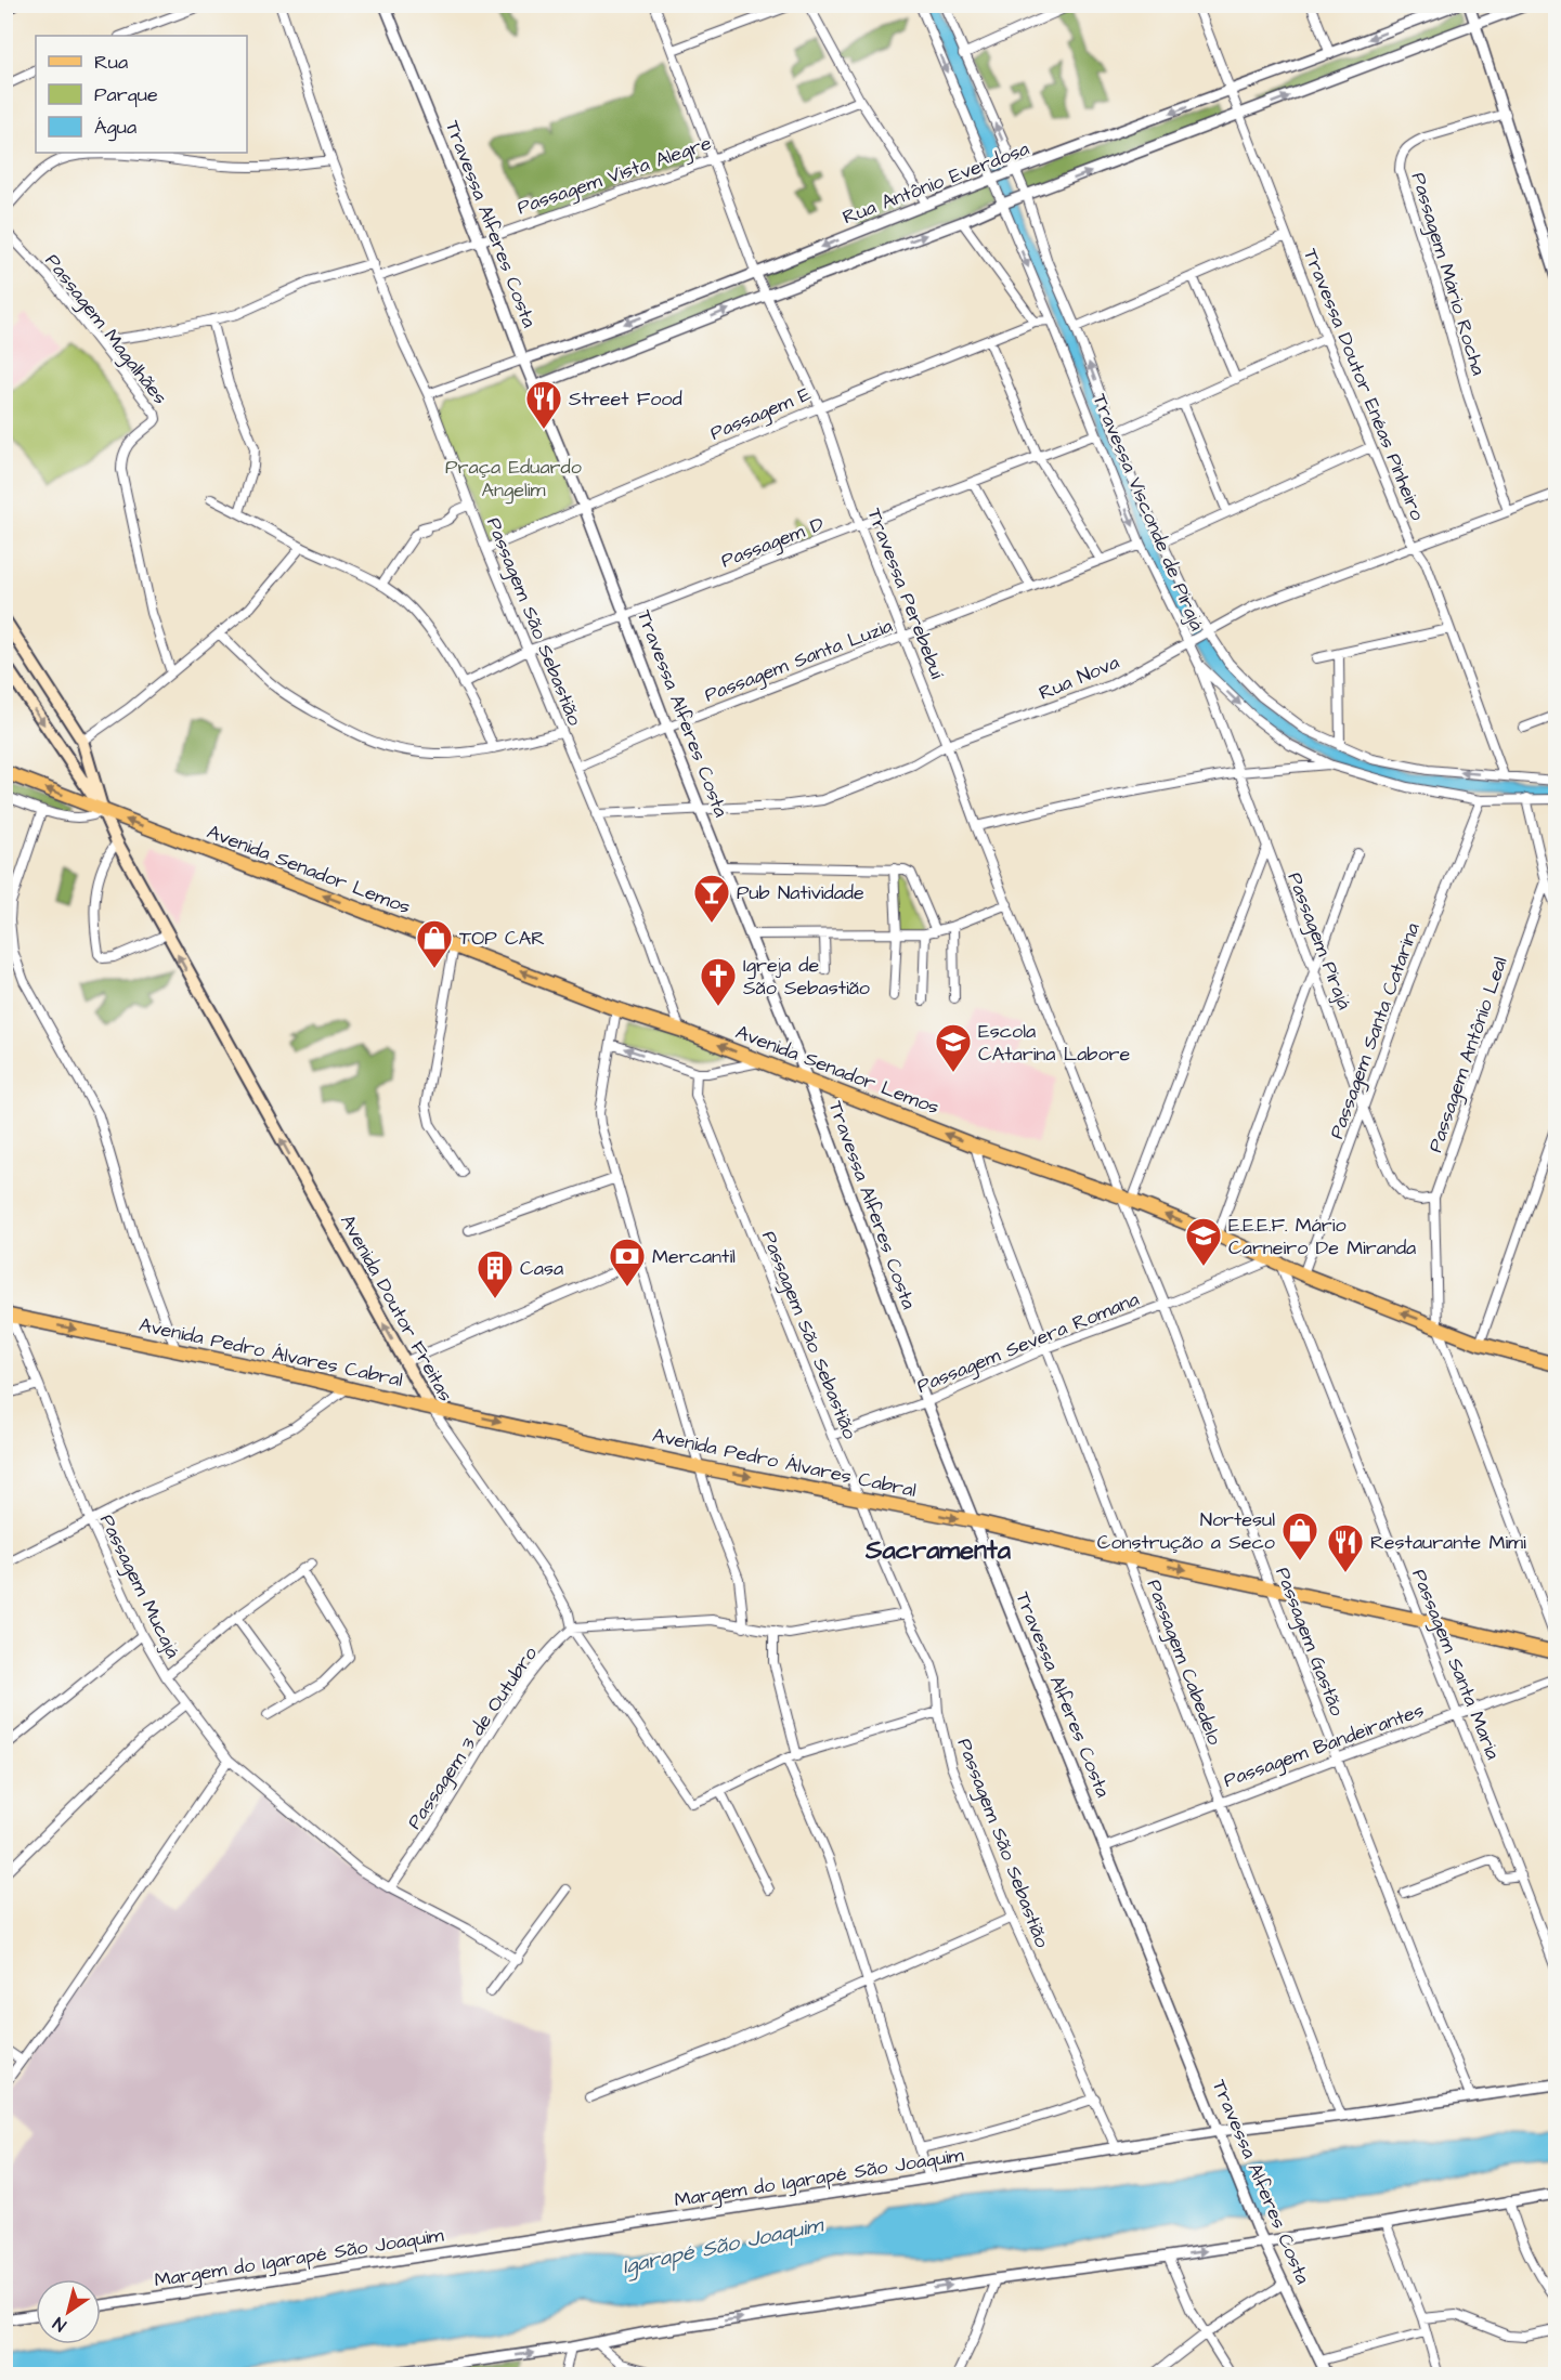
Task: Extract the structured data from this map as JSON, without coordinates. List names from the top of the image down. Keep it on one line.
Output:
{"streets":{"main road":["Avenida Senador Lemos","Avenida Doutor Freitas","Avenida Pedro Álvares Cabral"],"street":["Passagem Vista Alegre","Rua Antônio Everdosa","Travessa Alferes Costa","Passagem Mário Rocha","Passagem Magalhães","Travessa Doutor Enéas Pinheiro","Passagem E","Travessa Visconde de Pirajá","Passagem D","Travessa Perebebuí","Passagem São Sebastião","Passagem Santa Luzia","Rua Nova","Passagem Pirajá","Passagem Santa Catarina","Passagem Antônio Leal","Passagem Severa Romana","Passagem Mucajá","Passagem Gastão","Passagem Cabedelo","Passagem Santa Maria","Passagem 3 de Outubro","Passagem Bandeirantes","Margem do Igarapé São Joaquim"]},"crossings":[["Passagem Vista Alegre","Travessa Alferes Costa"],["Passagem Vista Alegre","Travessa Perebebuí"],["Passagem Vista Alegre","Passagem São Sebastião"],["Rua Antônio Everdosa","Travessa Alferes Costa"],["Rua Antônio Everdosa","Travessa Doutor Enéas Pinheiro"],["Rua Antônio Everdosa","Travessa Visconde de Pirajá"],["Rua Antônio Everdosa","Travessa Perebebuí"],["Rua Antônio Everdosa","Passagem São Sebastião"],["Travessa Alferes Costa","Passagem E"],["Travessa Alferes Costa","Passagem D"],["Travessa Alferes Costa","Passagem Santa Luzia"],["Travessa Alferes Costa","Rua Nova"],["Travessa Alferes Costa","Avenida Senador Lemos"],["Travessa Alferes Costa","Passagem Severa Romana"],["Travessa Alferes Costa","Avenida Pedro Álvares Cabral"],["Travessa Alferes Costa","Passagem Bandeirantes"],["Travessa Alferes Costa","Margem do Igarapé São Joaquim"],["Passagem Mário Rocha","Rua Nova"],["Travessa Doutor Enéas Pinheiro","Travessa Visconde de Pirajá"],["Travessa Doutor Enéas Pinheiro","Rua Nova"],["Passagem E","Travessa Visconde de Pirajá"],["Passagem E","Travessa Perebebuí"],["Passagem E","Passagem São Sebastião"],["Travessa Visconde de Pirajá","Passagem D"],["Travessa Visconde de Pirajá","Passagem Santa Luzia"],["Travessa Visconde de Pirajá","Rua Nova"],["Travessa Visconde de Pirajá","Passagem Pirajá"],["Travessa Visconde de Pirajá","Passagem Santa Catarina"],["Passagem D","Travessa Perebebuí"],["Passagem D","Passagem São Sebastião"],["Travessa Perebebuí","Passagem Santa Luzia"],["Travessa Perebebuí","Rua Nova"],["Travessa Perebebuí","Avenida Senador Lemos"],["Travessa Perebebuí","Passagem Gastão"],["Passagem São Sebastião","Passagem Santa Luzia"],["Passagem São Sebastião","Rua Nova"],["Passagem São Sebastião","Avenida Senador Lemos"],["Passagem São Sebastião","Passagem Severa Romana"],["Passagem São Sebastião","Avenida Pedro Álvares Cabral"],["Passagem São Sebastião","Margem do Igarapé São Joaquim"],["Avenida Senador Lemos","Passagem Santa Catarina"],["Avenida Senador Lemos","Passagem Antônio Leal"],["Avenida Senador Lemos","Avenida Doutor Freitas"],["Avenida Senador Lemos","Passagem Severa Romana"],["Avenida Senador Lemos","Passagem Gastão"],["Avenida Senador Lemos","Passagem Cabedelo"],["Avenida Senador Lemos","Passagem Santa Maria"],["Passagem Pirajá","Passagem Santa Catarina"],["Passagem Pirajá","Passagem Antônio Leal"],["Avenida Doutor Freitas","Avenida Pedro Álvares Cabral"],["Avenida Doutor Freitas","Passagem 3 de Outubro"],["Passagem Severa Romana","Passagem Gastão"],["Passagem Severa Romana","Passagem Cabedelo"],["Passagem Severa Romana","Passagem Santa Maria"],["Avenida Pedro Álvares Cabral","Passagem Mucajá"],["Avenida Pedro Álvares Cabral","Passagem Gastão"],["Avenida Pedro Álvares Cabral","Passagem Cabedelo"],["Avenida Pedro Álvares Cabral","Passagem Santa Maria"],["Passagem Mucajá","Passagem 3 de Outubro"],["Passagem Gastão","Passagem Bandeirantes"],["Passagem Gastão","Margem do Igarapé São Joaquim"],["Passagem Cabedelo","Passagem Bandeirantes"],["Passagem Cabedelo","Margem do Igarapé São Joaquim"],["Passagem Santa Maria","Passagem Bandeirantes"]],"one_way":["Avenida Senador Lemos","Avenida Pedro Álvares Cabral"],"districts":["Sacramenta"],"water":["Igarapé São Joaquim"],"parks":["Praça Eduardo Angelim"],"places":{"restaurant":["Street Food","Restaurante Mimi"],"bar":["Pub Natividade"],"shop":["TOP CAR","Nortesul Construção a Seco"],"church":["Igreja de São Sebastião"],"school or university":["Escola CAtarina Labore","E.E.E.F. Mário Carneiro De Miranda"],"bank":["Mercantil"],"building":["Casa"]},"legend":["Rua","Parque","Água"],"north":"bottom left"}
